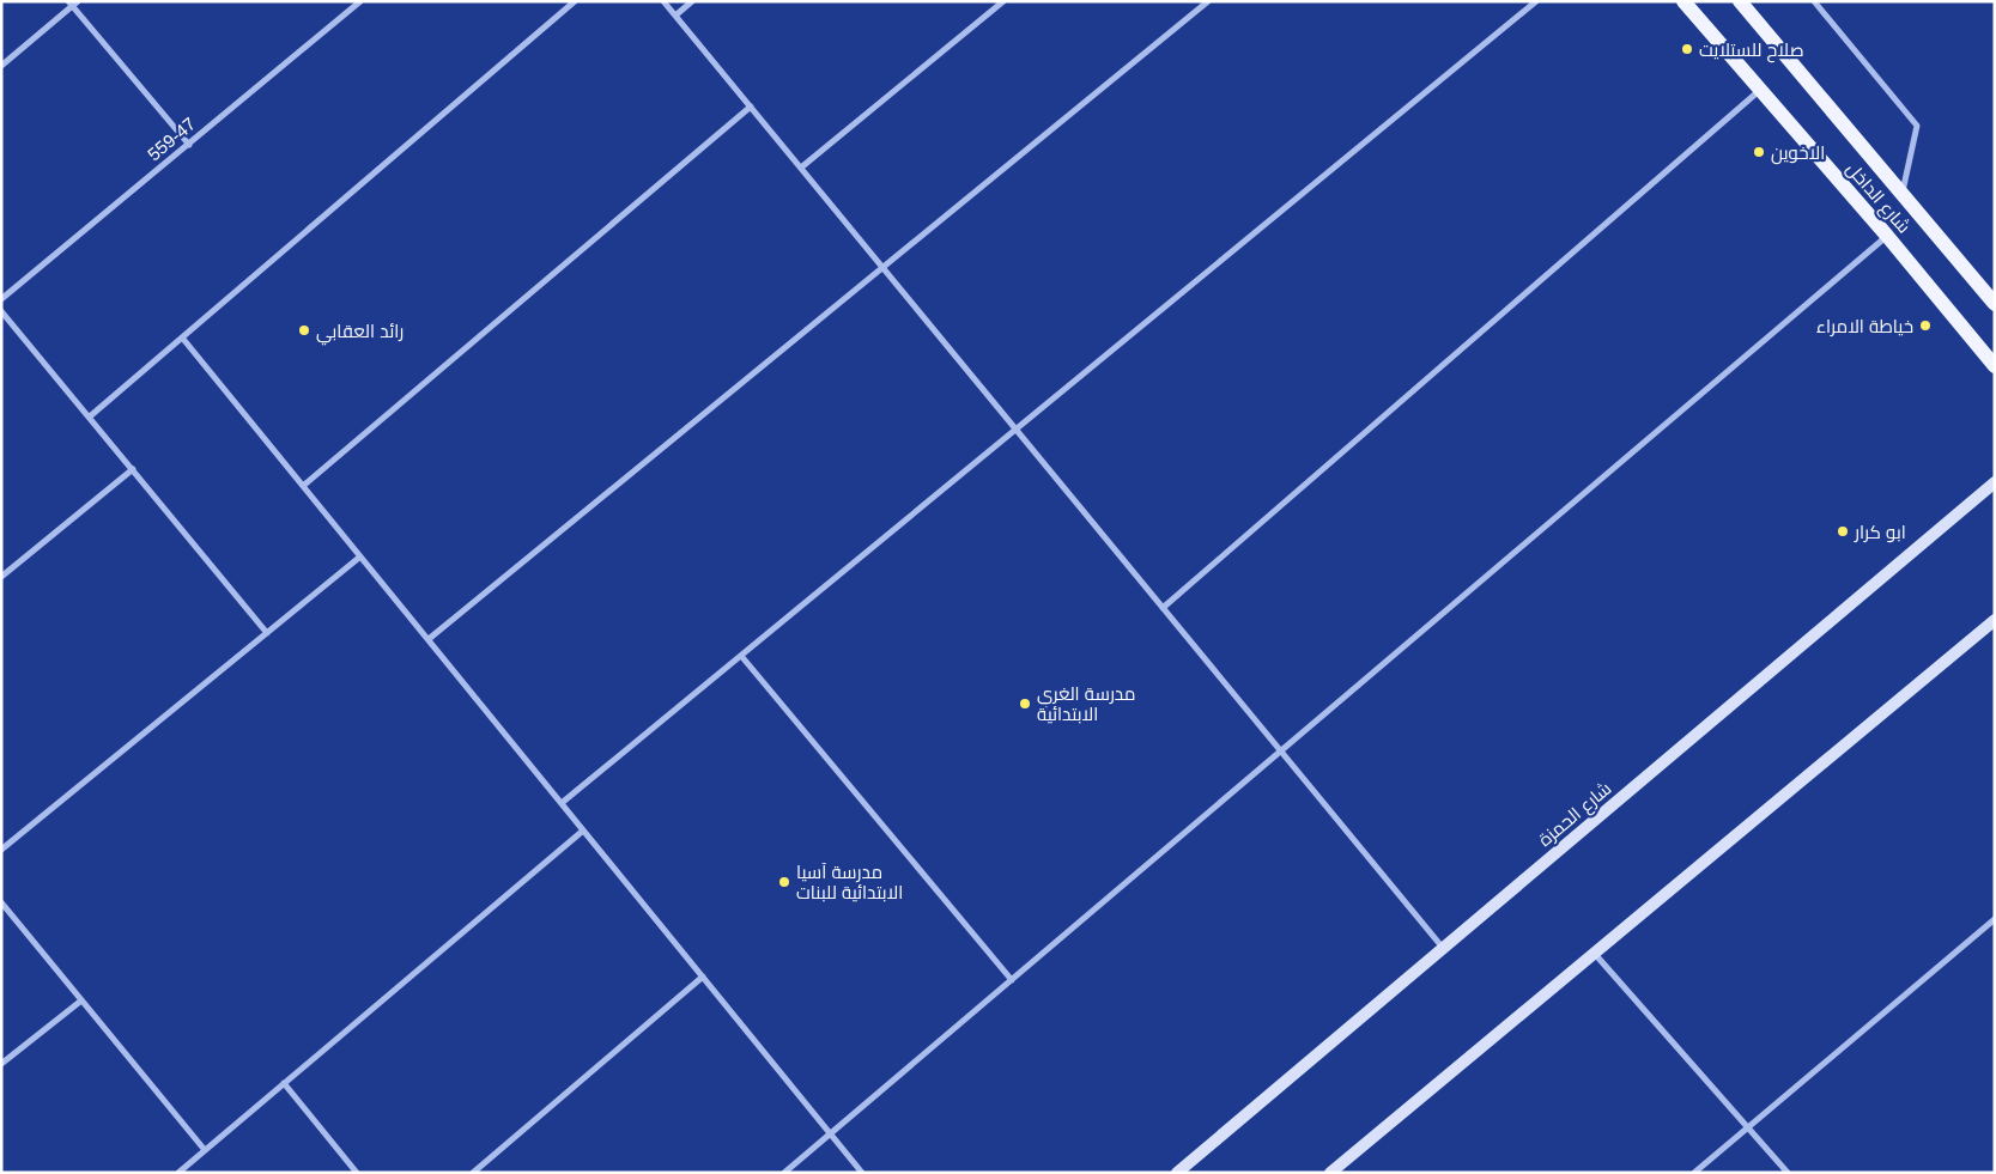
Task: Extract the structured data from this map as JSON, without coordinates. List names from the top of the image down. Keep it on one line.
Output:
{"streets":{"main road":["شارع الداخل"],"street":["559-47","شارع الحمزة"]},"places":["صلاح للستلايت","الاخوين","خياطة الامراء","رائد العقابي","ابو كرار","مدرسة الغري الابتدائية","مدرسة آسيا الابتدائية للبنات"]}
